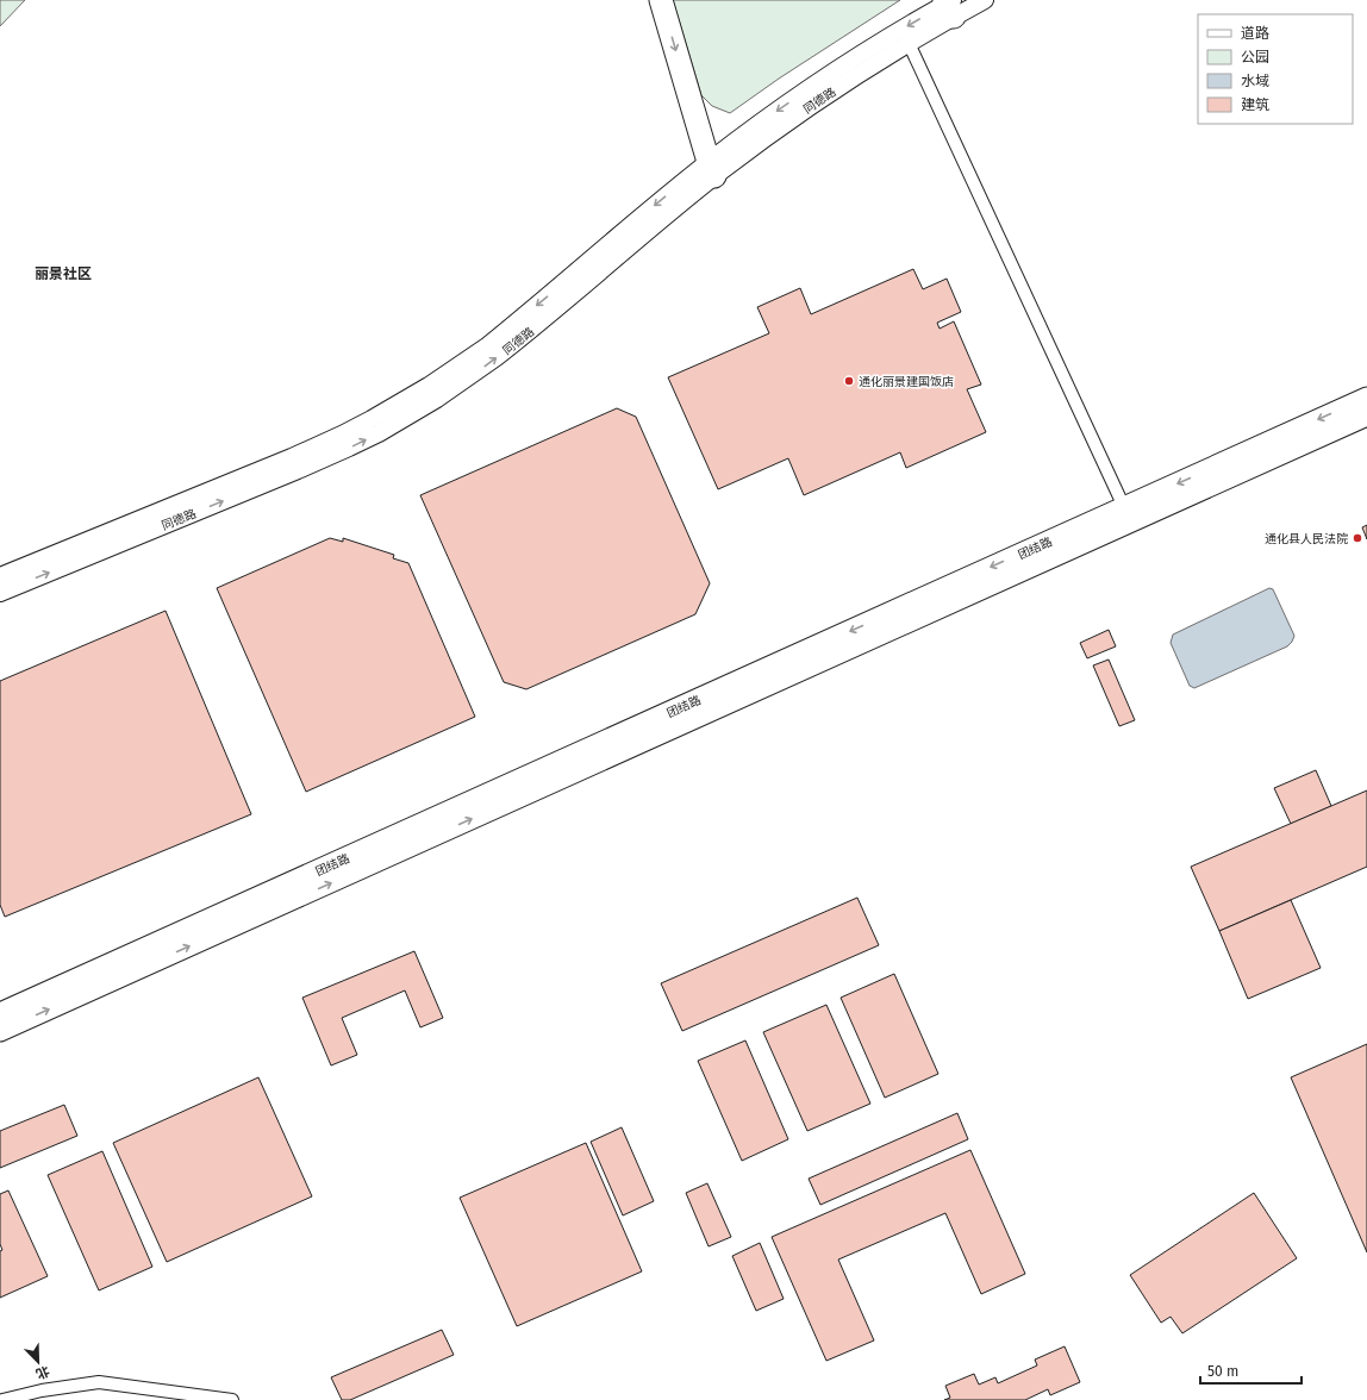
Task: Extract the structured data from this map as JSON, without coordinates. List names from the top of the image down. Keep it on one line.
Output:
{"streets":{"highway":["团结路"],"main road":["同德路"]},"districts":["丽景社区"],"places":["通化丽景建国饭店","通化县人民法院"],"legend":["道路","公园","水域","建筑"],"scale_bar":"50 m","north":"bottom right"}
